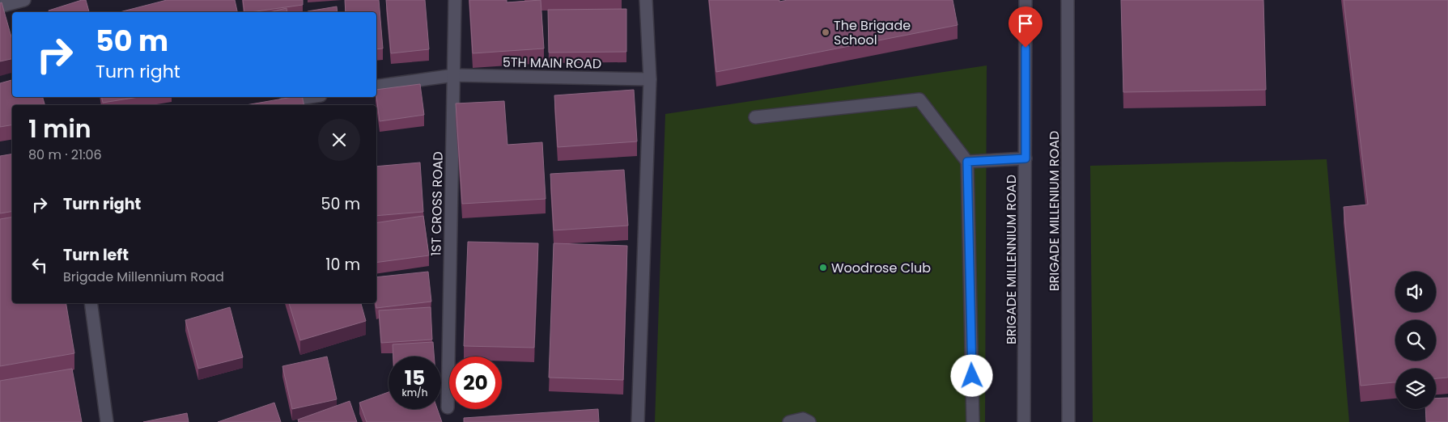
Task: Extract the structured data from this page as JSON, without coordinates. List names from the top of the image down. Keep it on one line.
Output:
{"streets":{"street":["5TH MAIN ROAD","1ST CROSS ROAD","BRIGADE MILLENIUM ROAD","BRIGADE MILLENNIUM ROAD"]},"crossings":[["5TH MAIN ROAD","1ST CROSS ROAD"]],"places":["The Brigade School","Woodrose Club"],"page":{"turn":["50 m","Turn right"],"heading":["1 min","80 m · 21:06"],"list":[{"name":"Turn right","value":"50 m"},{"name":"Turn left","note":"Brigade Millennium Road","value":"10 m"}],"speed":"15 km/h","limit":"20"}}
